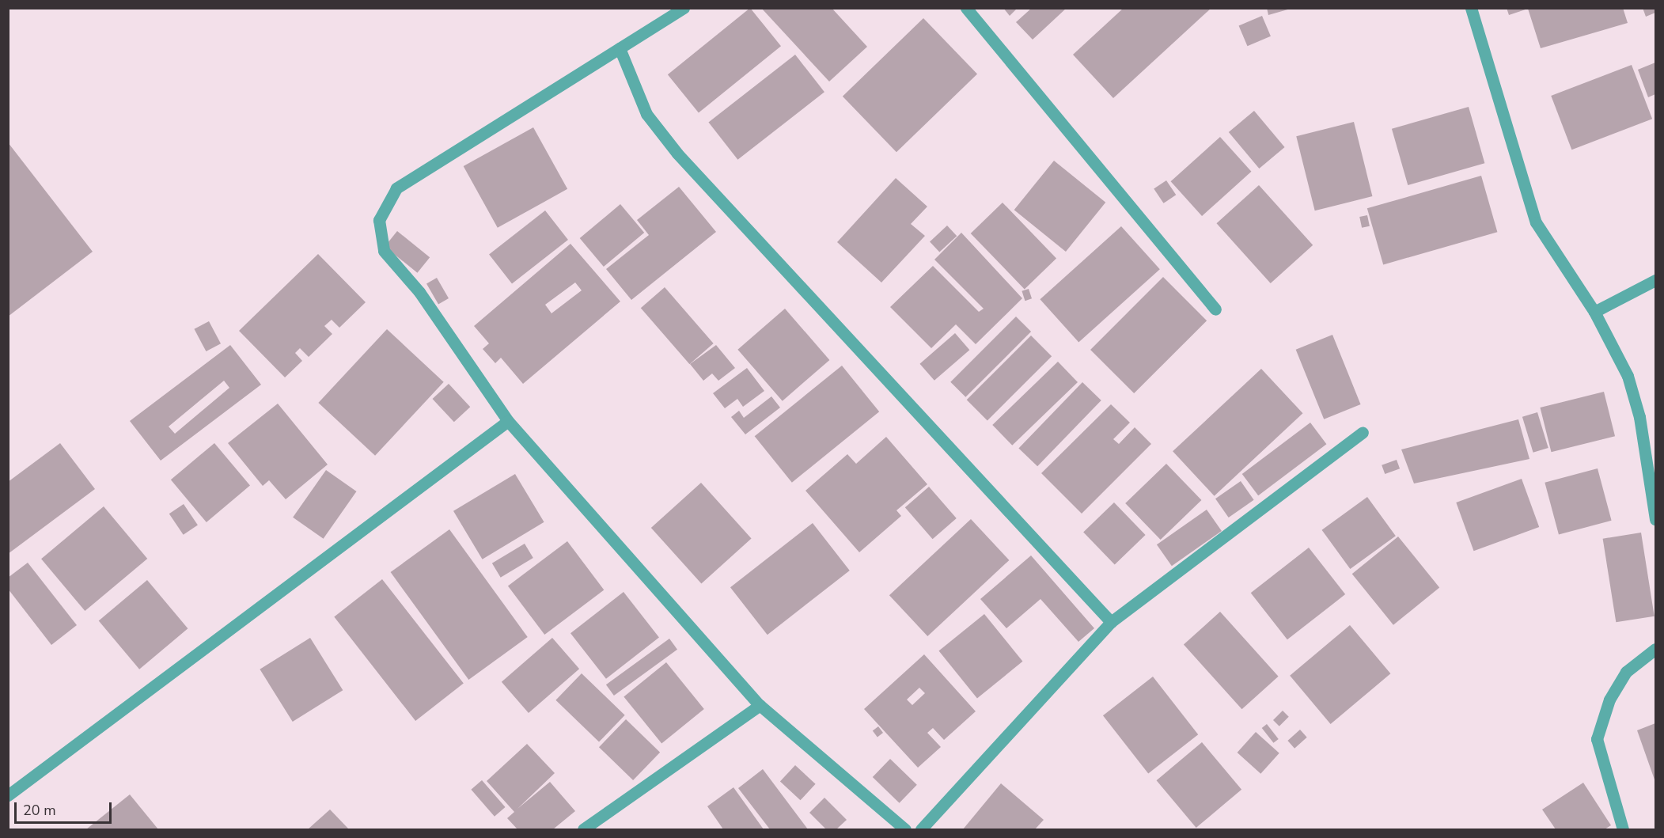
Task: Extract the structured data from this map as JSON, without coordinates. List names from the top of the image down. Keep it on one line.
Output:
{"scale_bar":"20 m"}
